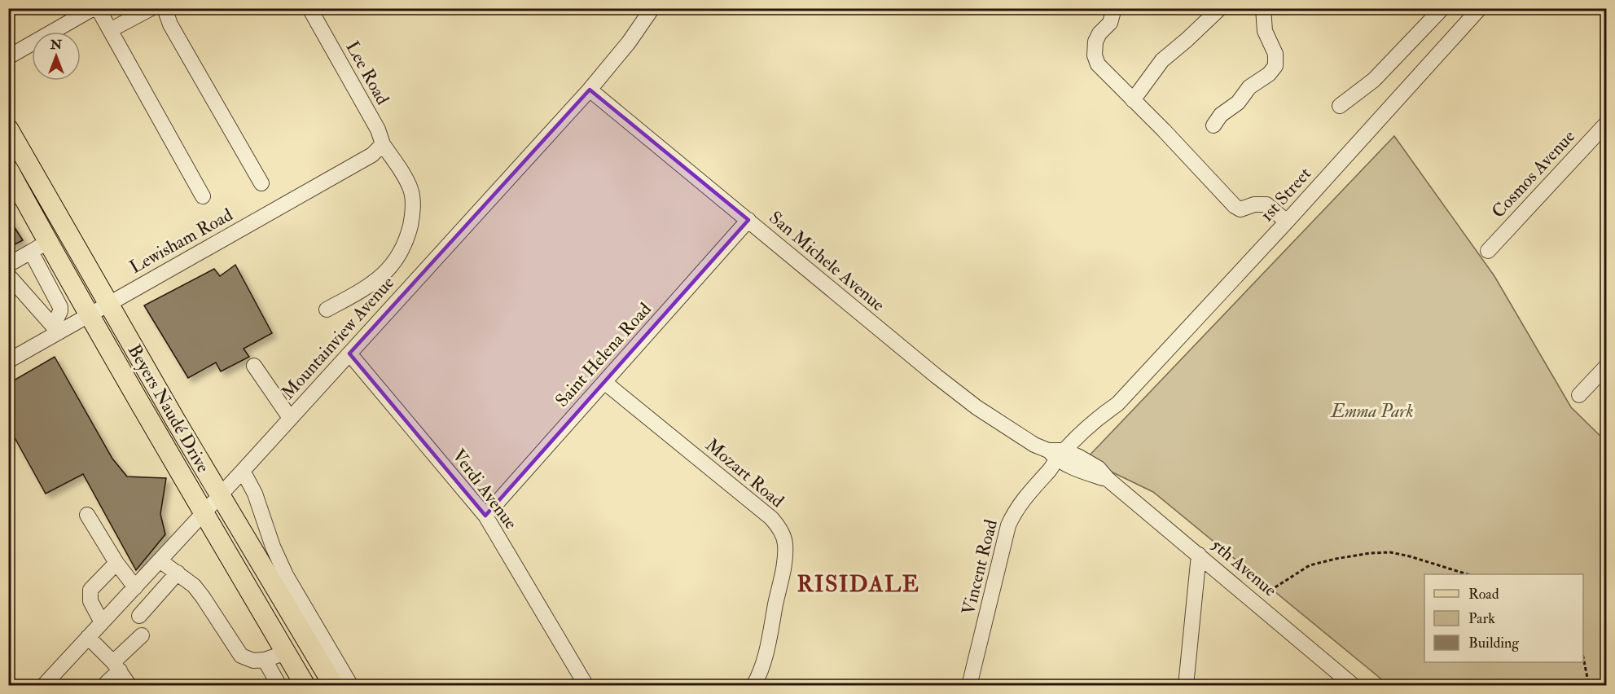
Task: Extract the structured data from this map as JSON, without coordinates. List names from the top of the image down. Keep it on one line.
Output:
{"streets":{"main road":["Beyers Naudé Drive"],"street":["Lee Road","Cosmos Avenue","1st Street","Lewisham Road","San Michele Avenue","Mountainview Avenue","Saint Helena Road","Mozart Road","Verdi Avenue","Vincent Road","5th Avenue"]},"crossings":[["Lee Road","Lewisham Road"],["1st Street","San Michele Avenue"],["1st Street","Vincent Road"],["Lewisham Road","Beyers Naudé Drive"],["San Michele Avenue","Mountainview Avenue"],["San Michele Avenue","Saint Helena Road"],["San Michele Avenue","Vincent Road"],["San Michele Avenue","5th Avenue"],["Mountainview Avenue","Beyers Naudé Drive"],["Mountainview Avenue","Verdi Avenue"],["Saint Helena Road","Mozart Road"],["Saint Helena Road","Verdi Avenue"]],"districts":["RISIDALE"],"parks":["Emma Park"],"legend":["Road","Park","Building"],"north":"top"}
